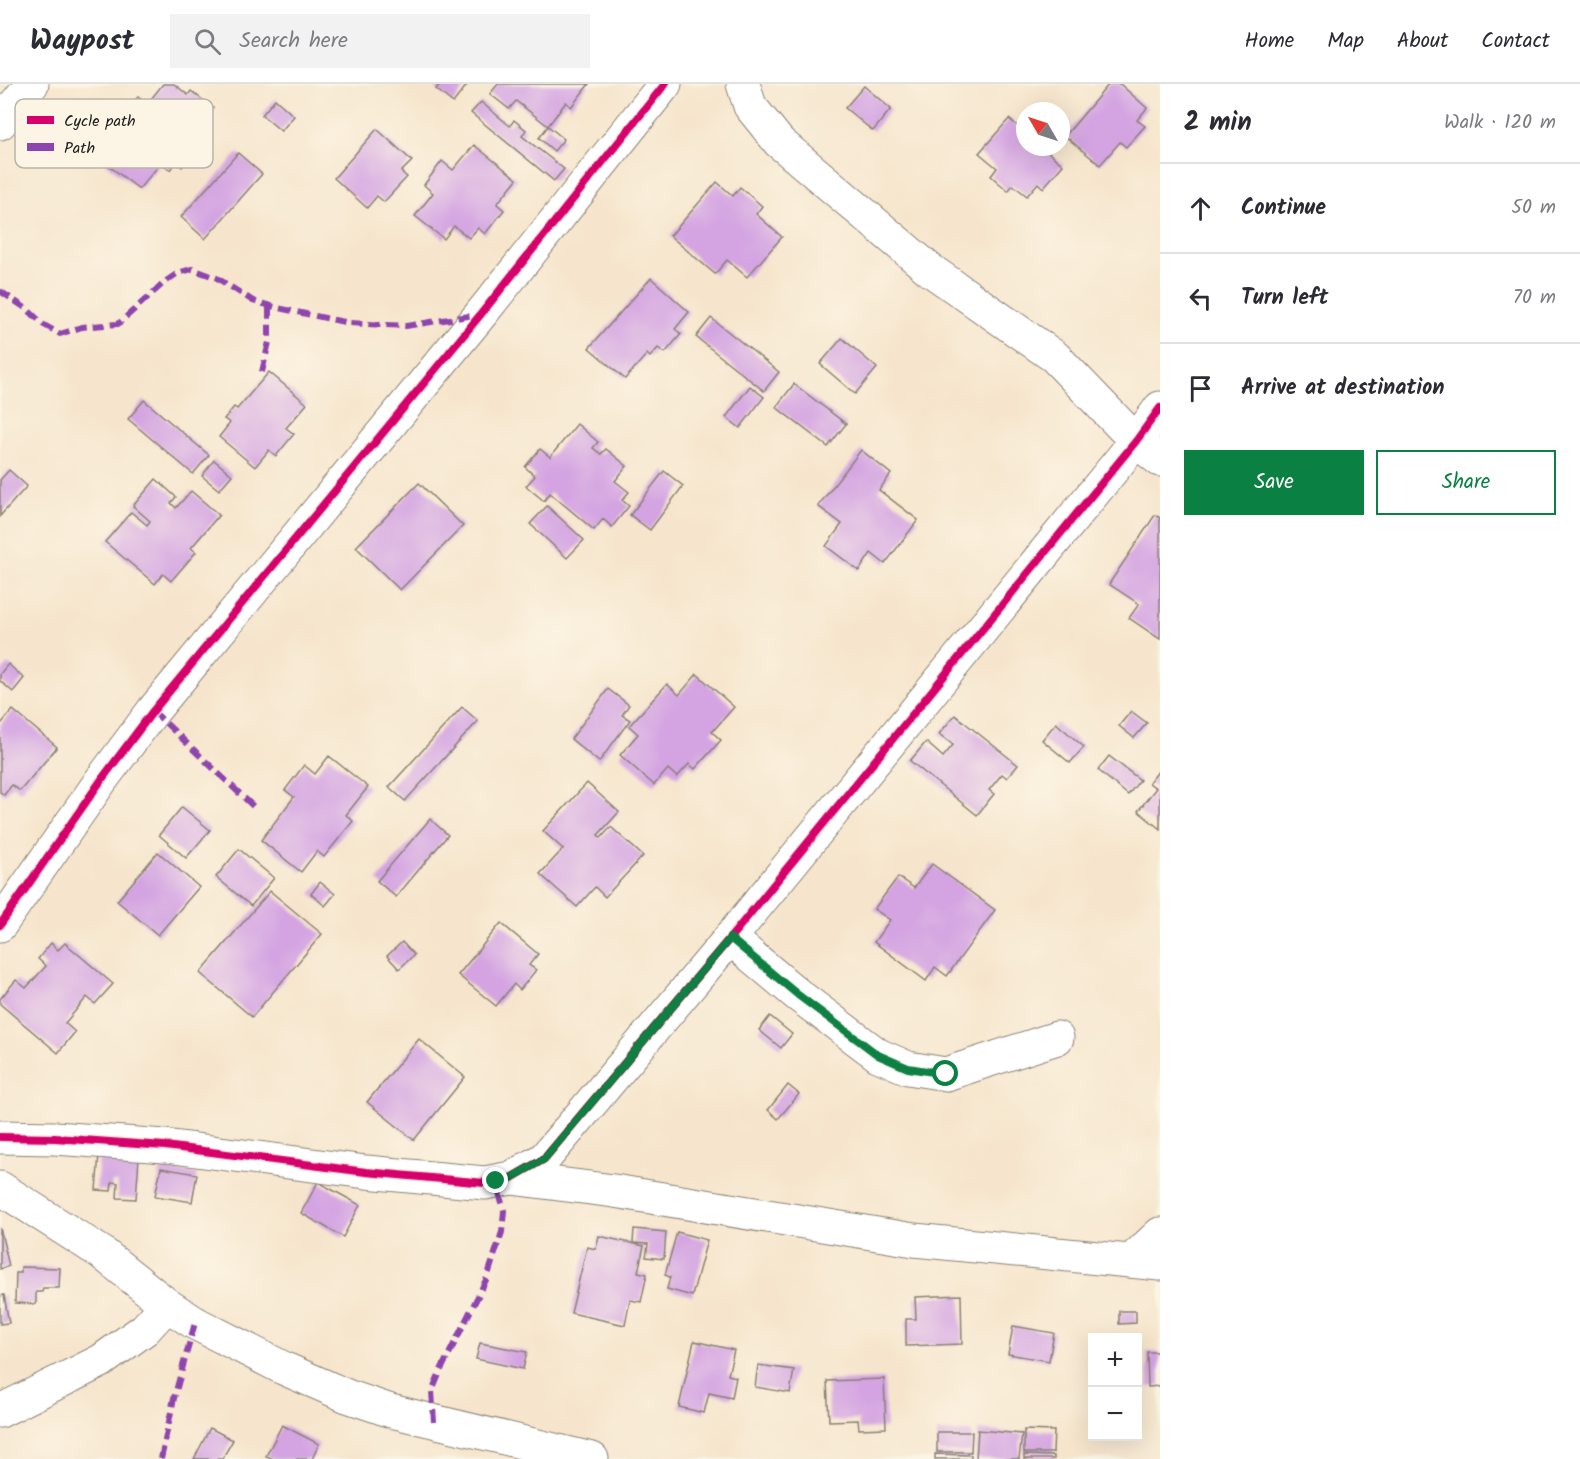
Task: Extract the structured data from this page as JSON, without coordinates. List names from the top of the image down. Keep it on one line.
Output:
{"legend":["Cycle path","Path"],"north":"top left","page":{"header":"Waypost","search":"Search here","nav":["Home","Map","About","Contact"],"heading":["2 min","Walk · 120 m"],"list":[["Continue","50 m"],["Turn left","70 m"],"Arrive at destination"],"buttons":["Save","Share"],"map_buttons":["+","−"]}}
